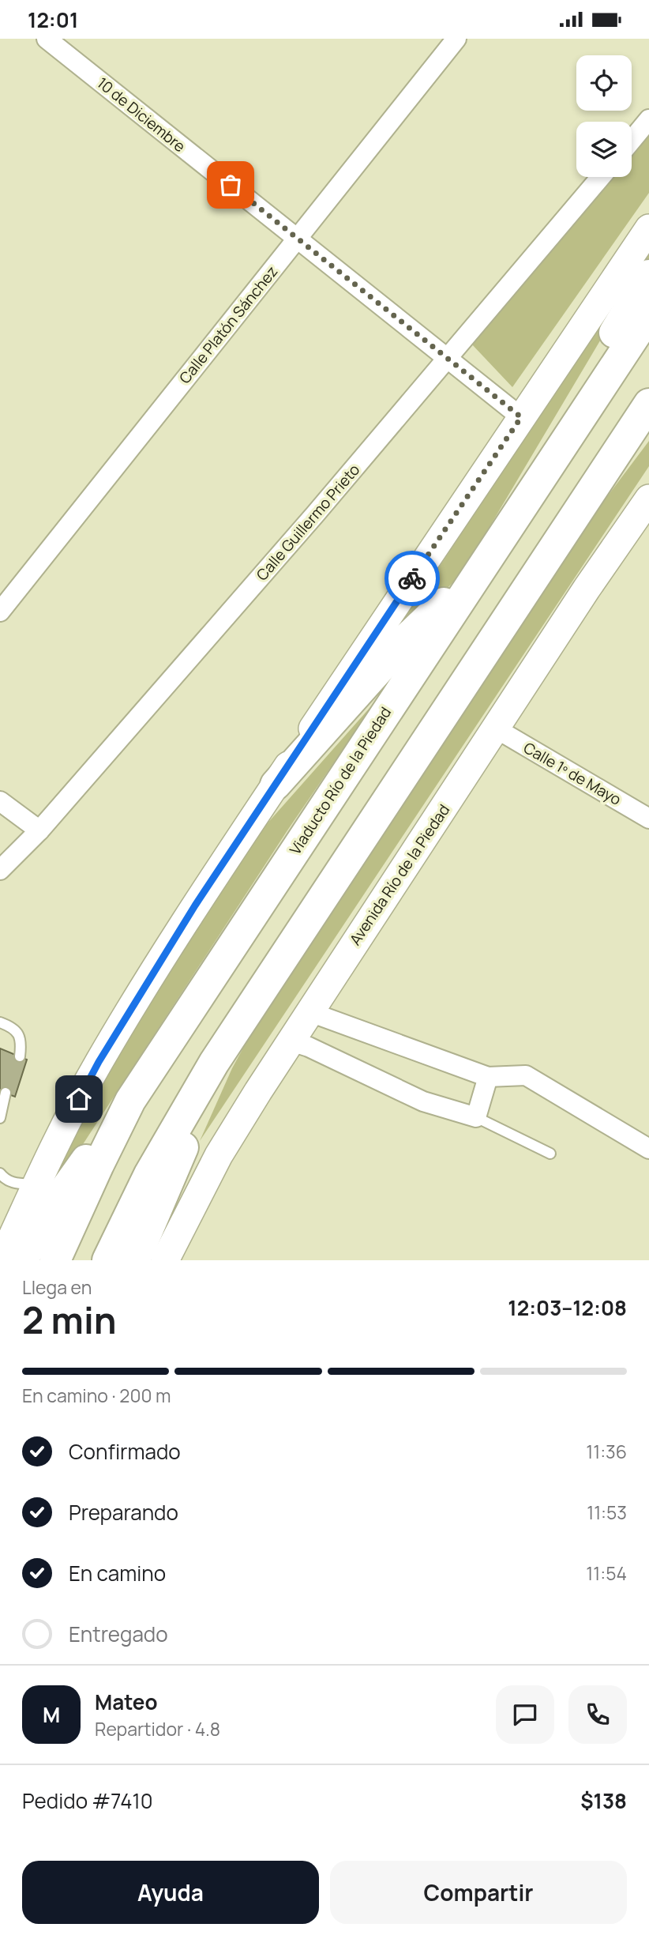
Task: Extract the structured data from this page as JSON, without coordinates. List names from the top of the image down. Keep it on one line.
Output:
{"streets":{"highway":["Viaducto Río de la Piedad"],"main road":["Avenida Río de la Piedad"],"street":["10 de Diciembre","Calle Platón Sánchez","Calle Guillermo Prieto","Calle 1º de Mayo"]},"crossings":[["10 de Diciembre","Calle Platón Sánchez"],["10 de Diciembre","Calle Guillermo Prieto"],["Calle 1º de Mayo","Avenida Río de la Piedad"]],"page":{"status":"12:01","heading":["2 min","Llega en","12:03–12:08"],"panel":["Mateo","Repartidor · 4.8","Pedido #7410","$138"],"bar":"En camino · 200 m","list":[["Confirmado","11:36"],["Preparando","11:53"],["En camino","11:54"],"Entregado"],"round":"M","buttons":["Ayuda","Compartir"]}}
